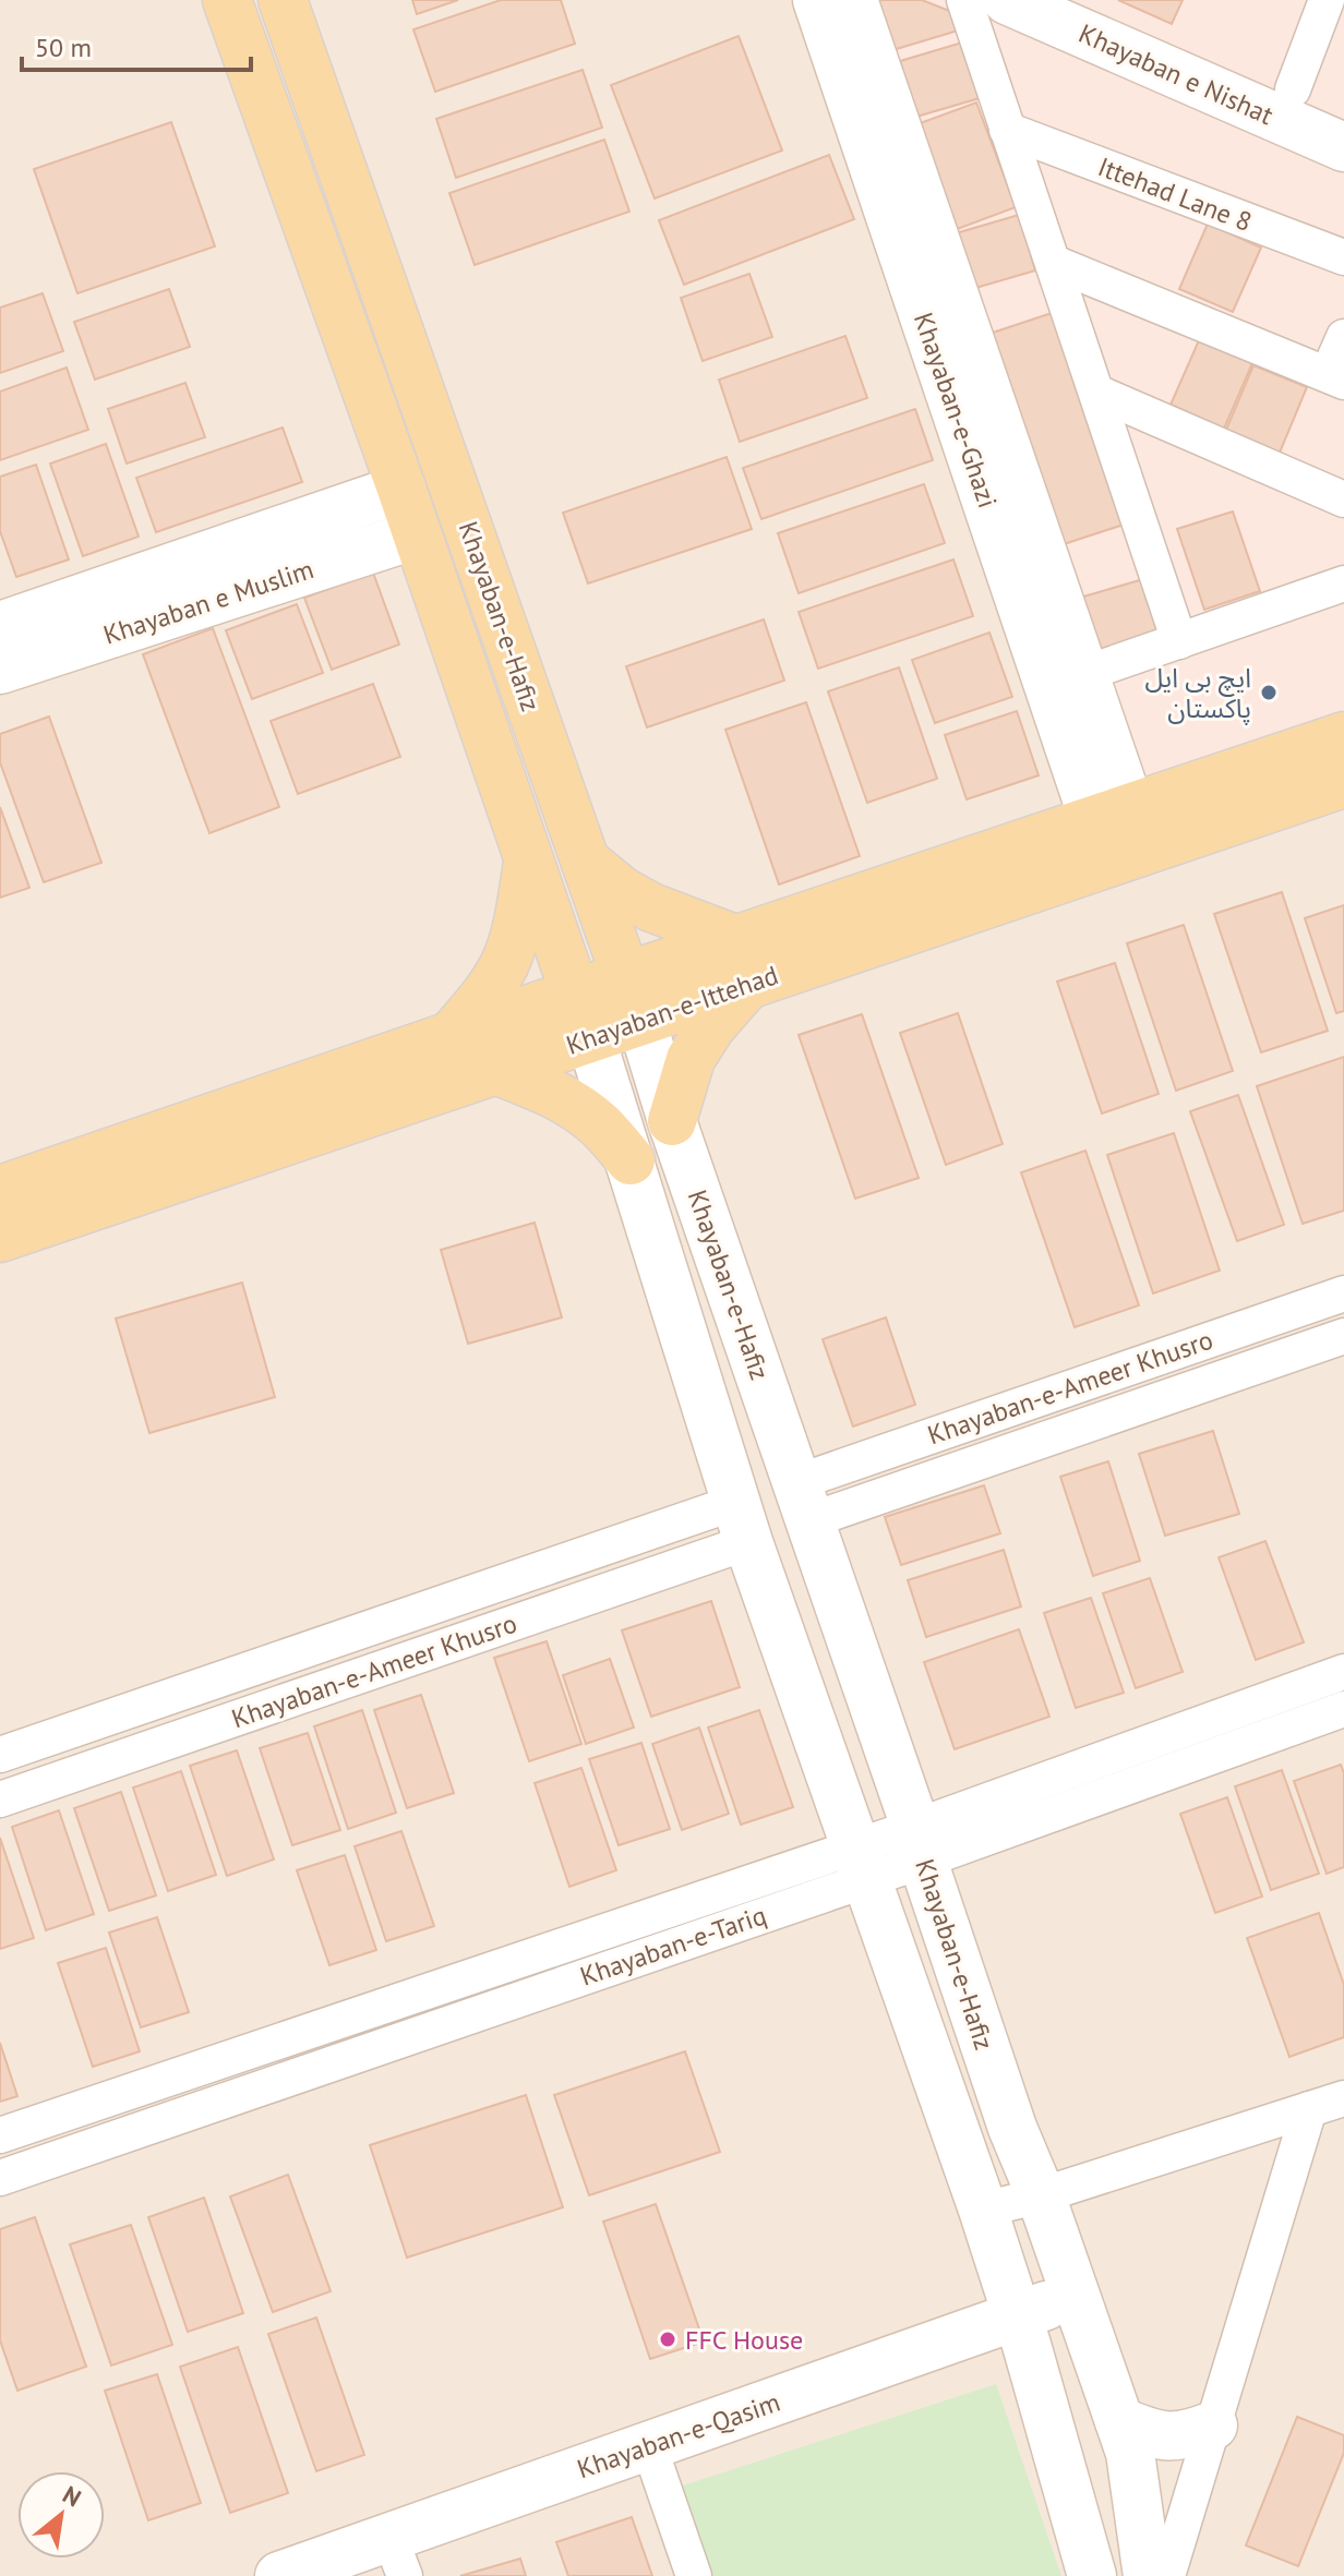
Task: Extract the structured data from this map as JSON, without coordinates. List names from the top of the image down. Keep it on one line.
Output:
{"streets":{"main road":["Khayaban-e-Hafiz","Khayaban-e-Ittehad"],"street":["Khayaban e Nishat","Ittehad Lane 8","Khayaban-e-Ghazi","Khayaban e Muslim","Khayaban-e-Ameer Khusro","Khayaban-e-Tariq","Khayaban-e-Qasim"]},"crossings":[["Khayaban-e-Ghazi","Khayaban-e-Ittehad"],["Khayaban e Muslim","Khayaban-e-Hafiz"],["Khayaban-e-Hafiz","Khayaban-e-Ittehad"],["Khayaban-e-Hafiz","Khayaban-e-Ameer Khusro"],["Khayaban-e-Hafiz","Khayaban-e-Tariq"],["Khayaban-e-Hafiz","Khayaban-e-Qasim"]],"places":["ایچ بی ایل پاکستان","FFC House"],"scale_bar":"50 m","north":"top right"}
